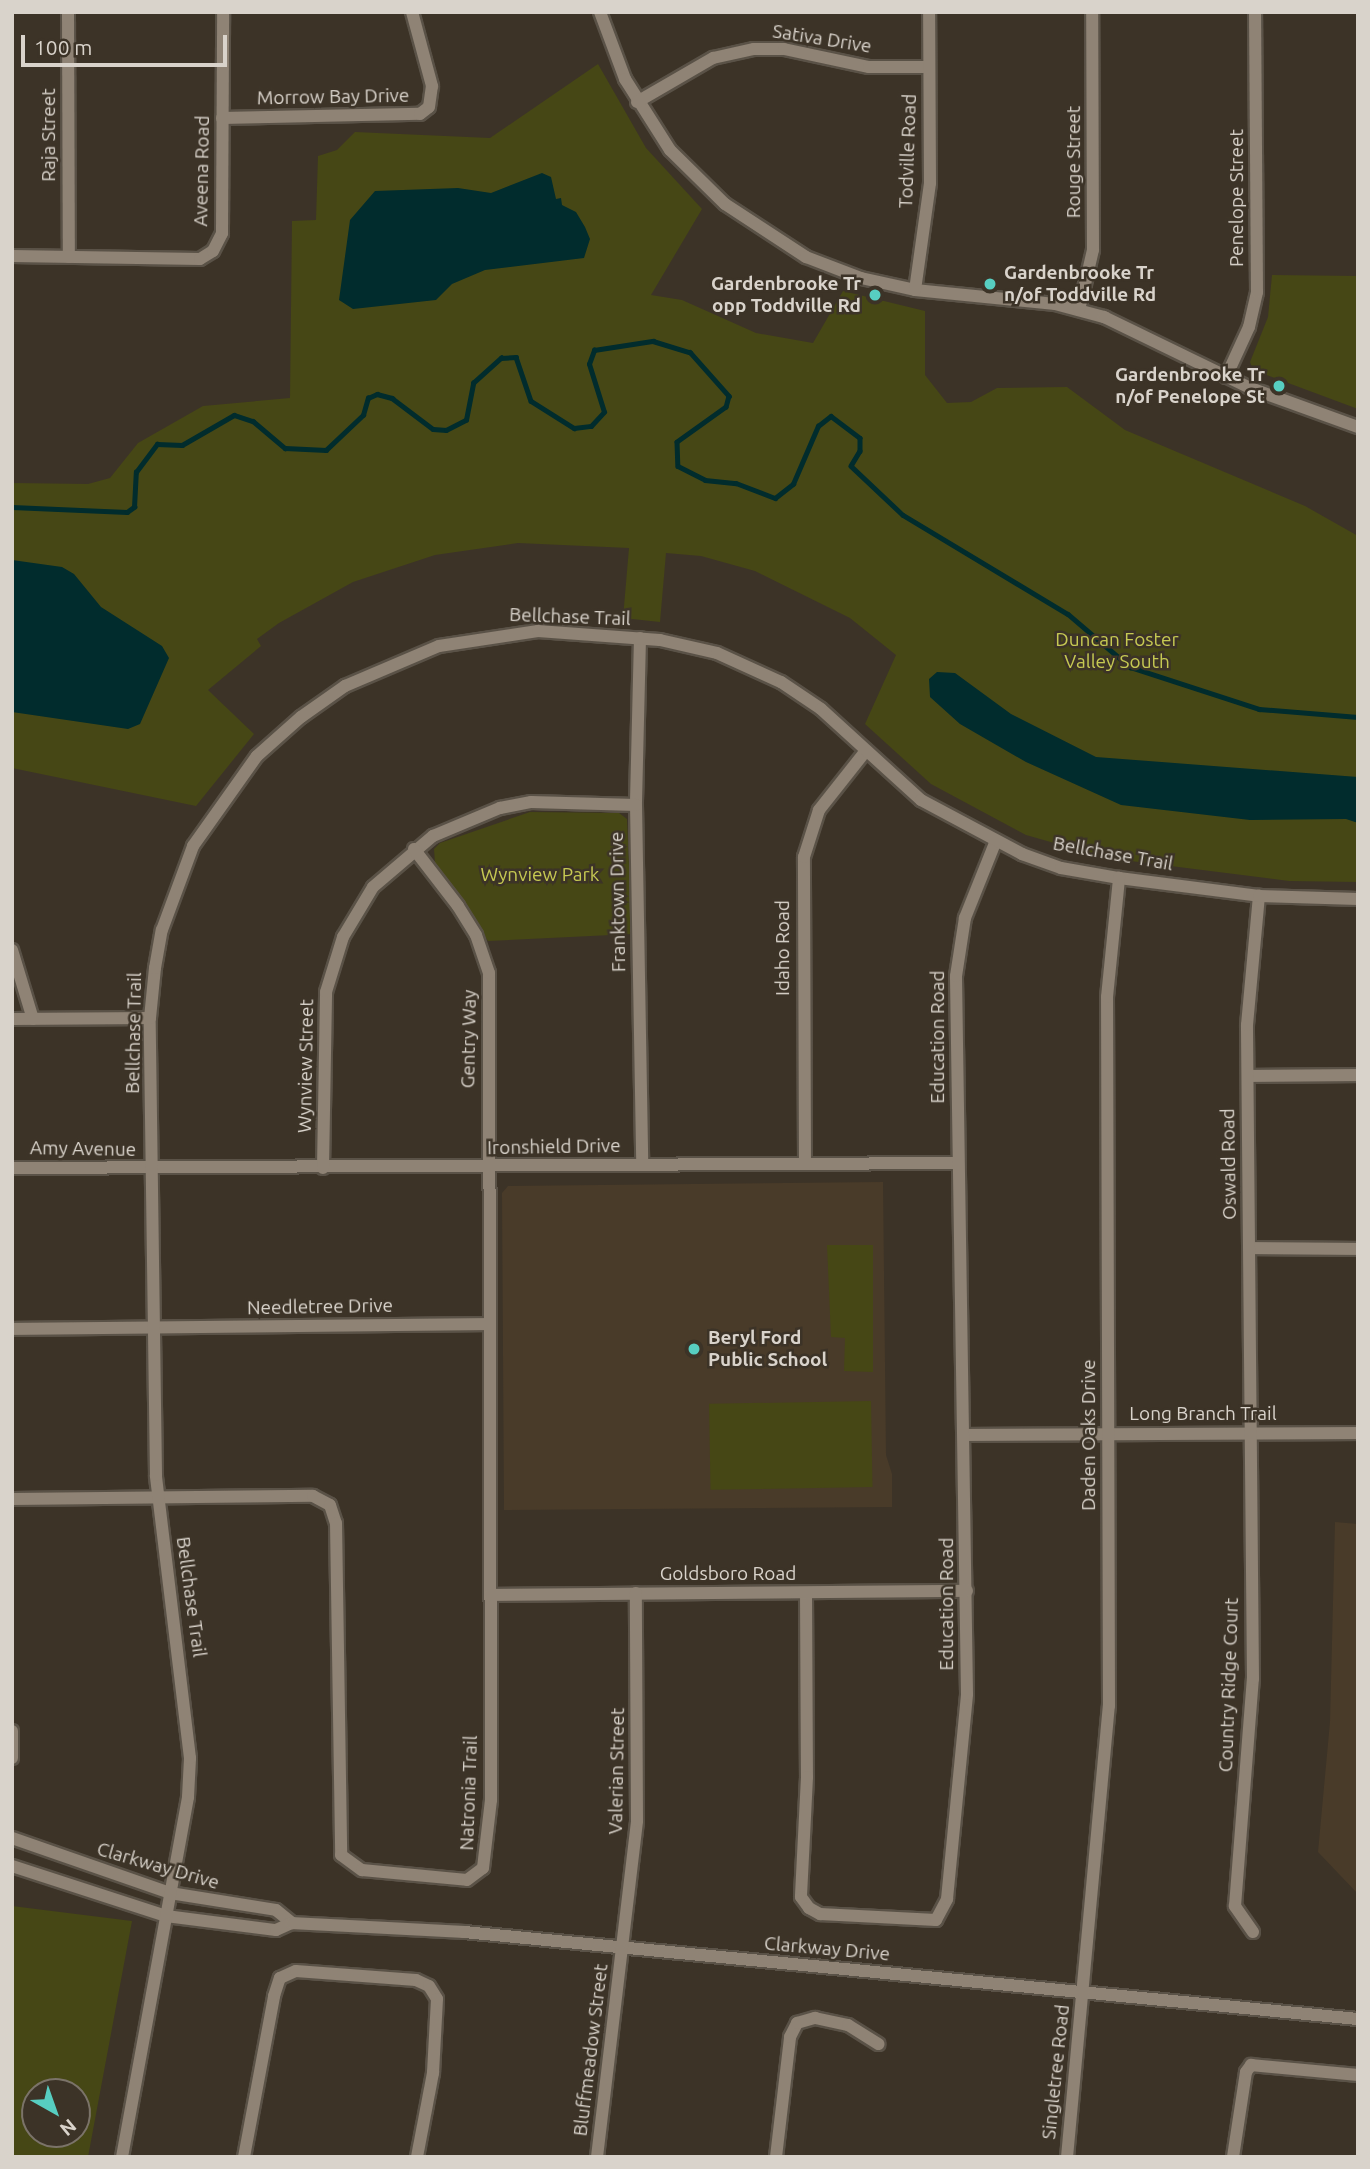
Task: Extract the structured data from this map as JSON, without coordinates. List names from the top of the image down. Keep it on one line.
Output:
{"streets":{"street":["Sativa Drive","Morrow Bay Drive","Raja Street","Todville Road","Rouge Street","Aveena Road","Penelope Street","Bellchase Trail","Franktown Drive","Idaho Road","Education Road","Gentry Way","Wynview Street","Ironshield Drive","Amy Avenue","Oswald Road","Needletree Drive","Long Branch Trail","Daden Oaks Drive","Goldsboro Road","Country Ridge Court","Valerian Street","Natronia Trail","Clarkway Drive","Bluffmeadow Street","Singletree Road"]},"crossings":[["Sativa Drive","Todville Road"],["Morrow Bay Drive","Aveena Road"],["Raja Street","Aveena Road"],["Bellchase Trail","Franktown Drive"],["Bellchase Trail","Idaho Road"],["Bellchase Trail","Education Road"],["Bellchase Trail","Ironshield Drive"],["Bellchase Trail","Amy Avenue"],["Bellchase Trail","Oswald Road"],["Bellchase Trail","Needletree Drive"],["Bellchase Trail","Daden Oaks Drive"],["Bellchase Trail","Natronia Trail"],["Bellchase Trail","Clarkway Drive"],["Franktown Drive","Wynview Street"],["Franktown Drive","Ironshield Drive"],["Idaho Road","Ironshield Drive"],["Education Road","Ironshield Drive"],["Education Road","Long Branch Trail"],["Education Road","Goldsboro Road"],["Gentry Way","Wynview Street"],["Gentry Way","Ironshield Drive"],["Gentry Way","Natronia Trail"],["Wynview Street","Ironshield Drive"],["Ironshield Drive","Amy Avenue"],["Ironshield Drive","Natronia Trail"],["Oswald Road","Long Branch Trail"],["Oswald Road","Country Ridge Court"],["Needletree Drive","Natronia Trail"],["Long Branch Trail","Daden Oaks Drive"],["Long Branch Trail","Country Ridge Court"],["Daden Oaks Drive","Clarkway Drive"],["Daden Oaks Drive","Singletree Road"],["Goldsboro Road","Valerian Street"],["Goldsboro Road","Natronia Trail"],["Valerian Street","Clarkway Drive"],["Valerian Street","Bluffmeadow Street"],["Clarkway Drive","Bluffmeadow Street"],["Clarkway Drive","Singletree Road"]],"parks":["Duncan Foster Valley South","Wynview Park"],"places":["Gardenbrooke Tr n/of Toddville Rd","Gardenbrooke Tr opp Toddville Rd","Gardenbrooke Tr n/of Penelope St","Beryl Ford Public School"],"scale_bar":"100 m","north":"bottom right"}
